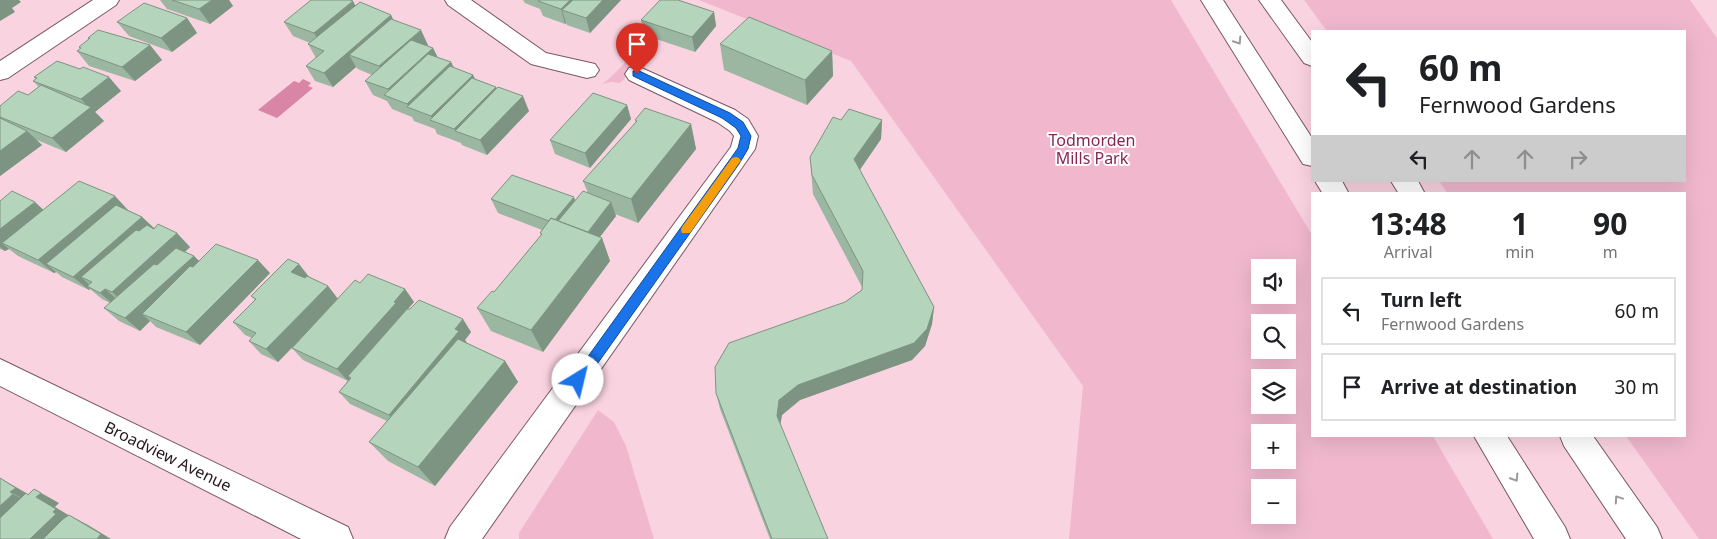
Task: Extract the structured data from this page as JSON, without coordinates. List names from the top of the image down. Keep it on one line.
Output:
{"streets":{"main road":["Broadview Avenue"]},"parks":["Todmorden Mills Park"],"page":{"turn":["60 m","Fernwood Gardens"],"eta":["13:48","Arrival","1","min","90","m"],"map_buttons":["+","−"],"list":[{"name":"Turn left","note":"Fernwood Gardens","value":"60 m"},{"name":"Arrive at destination","value":"30 m"}]}}
